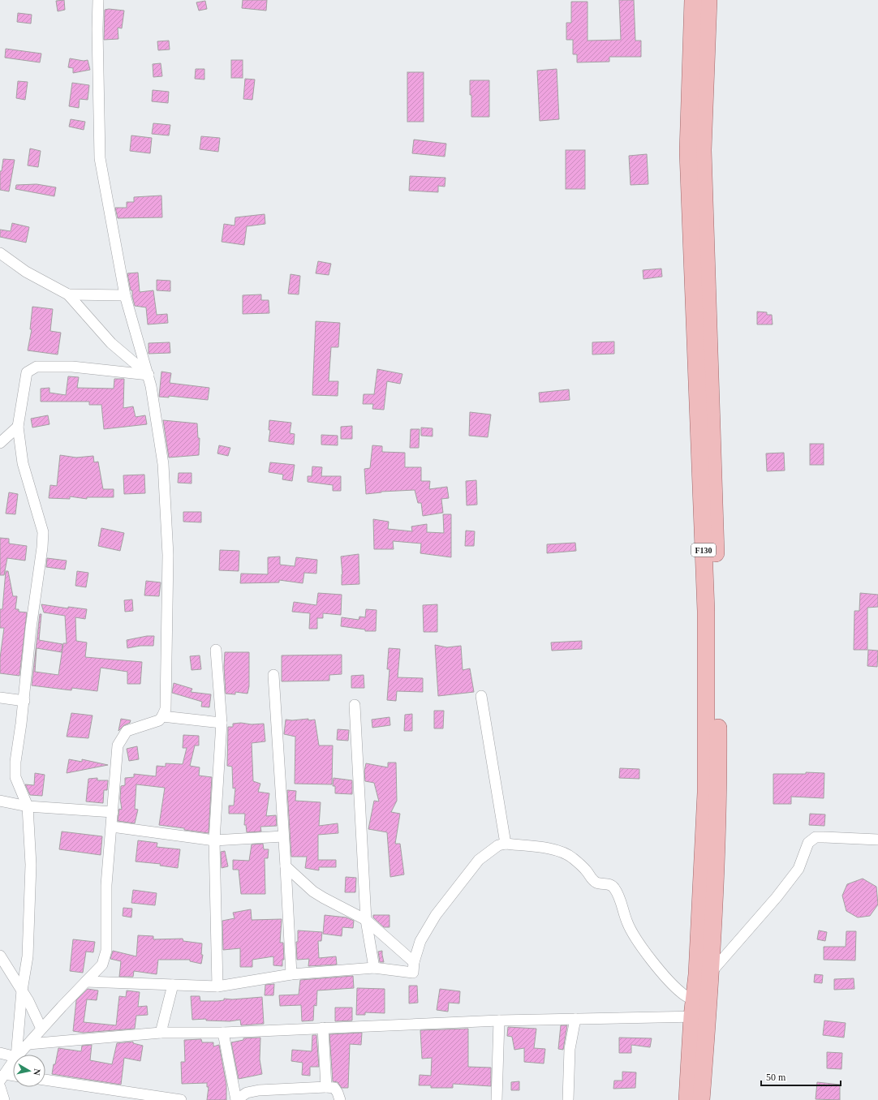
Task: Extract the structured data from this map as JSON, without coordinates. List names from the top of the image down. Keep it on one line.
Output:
{"streets":{"main road":["F130"]},"scale_bar":"50 m","north":"right"}
